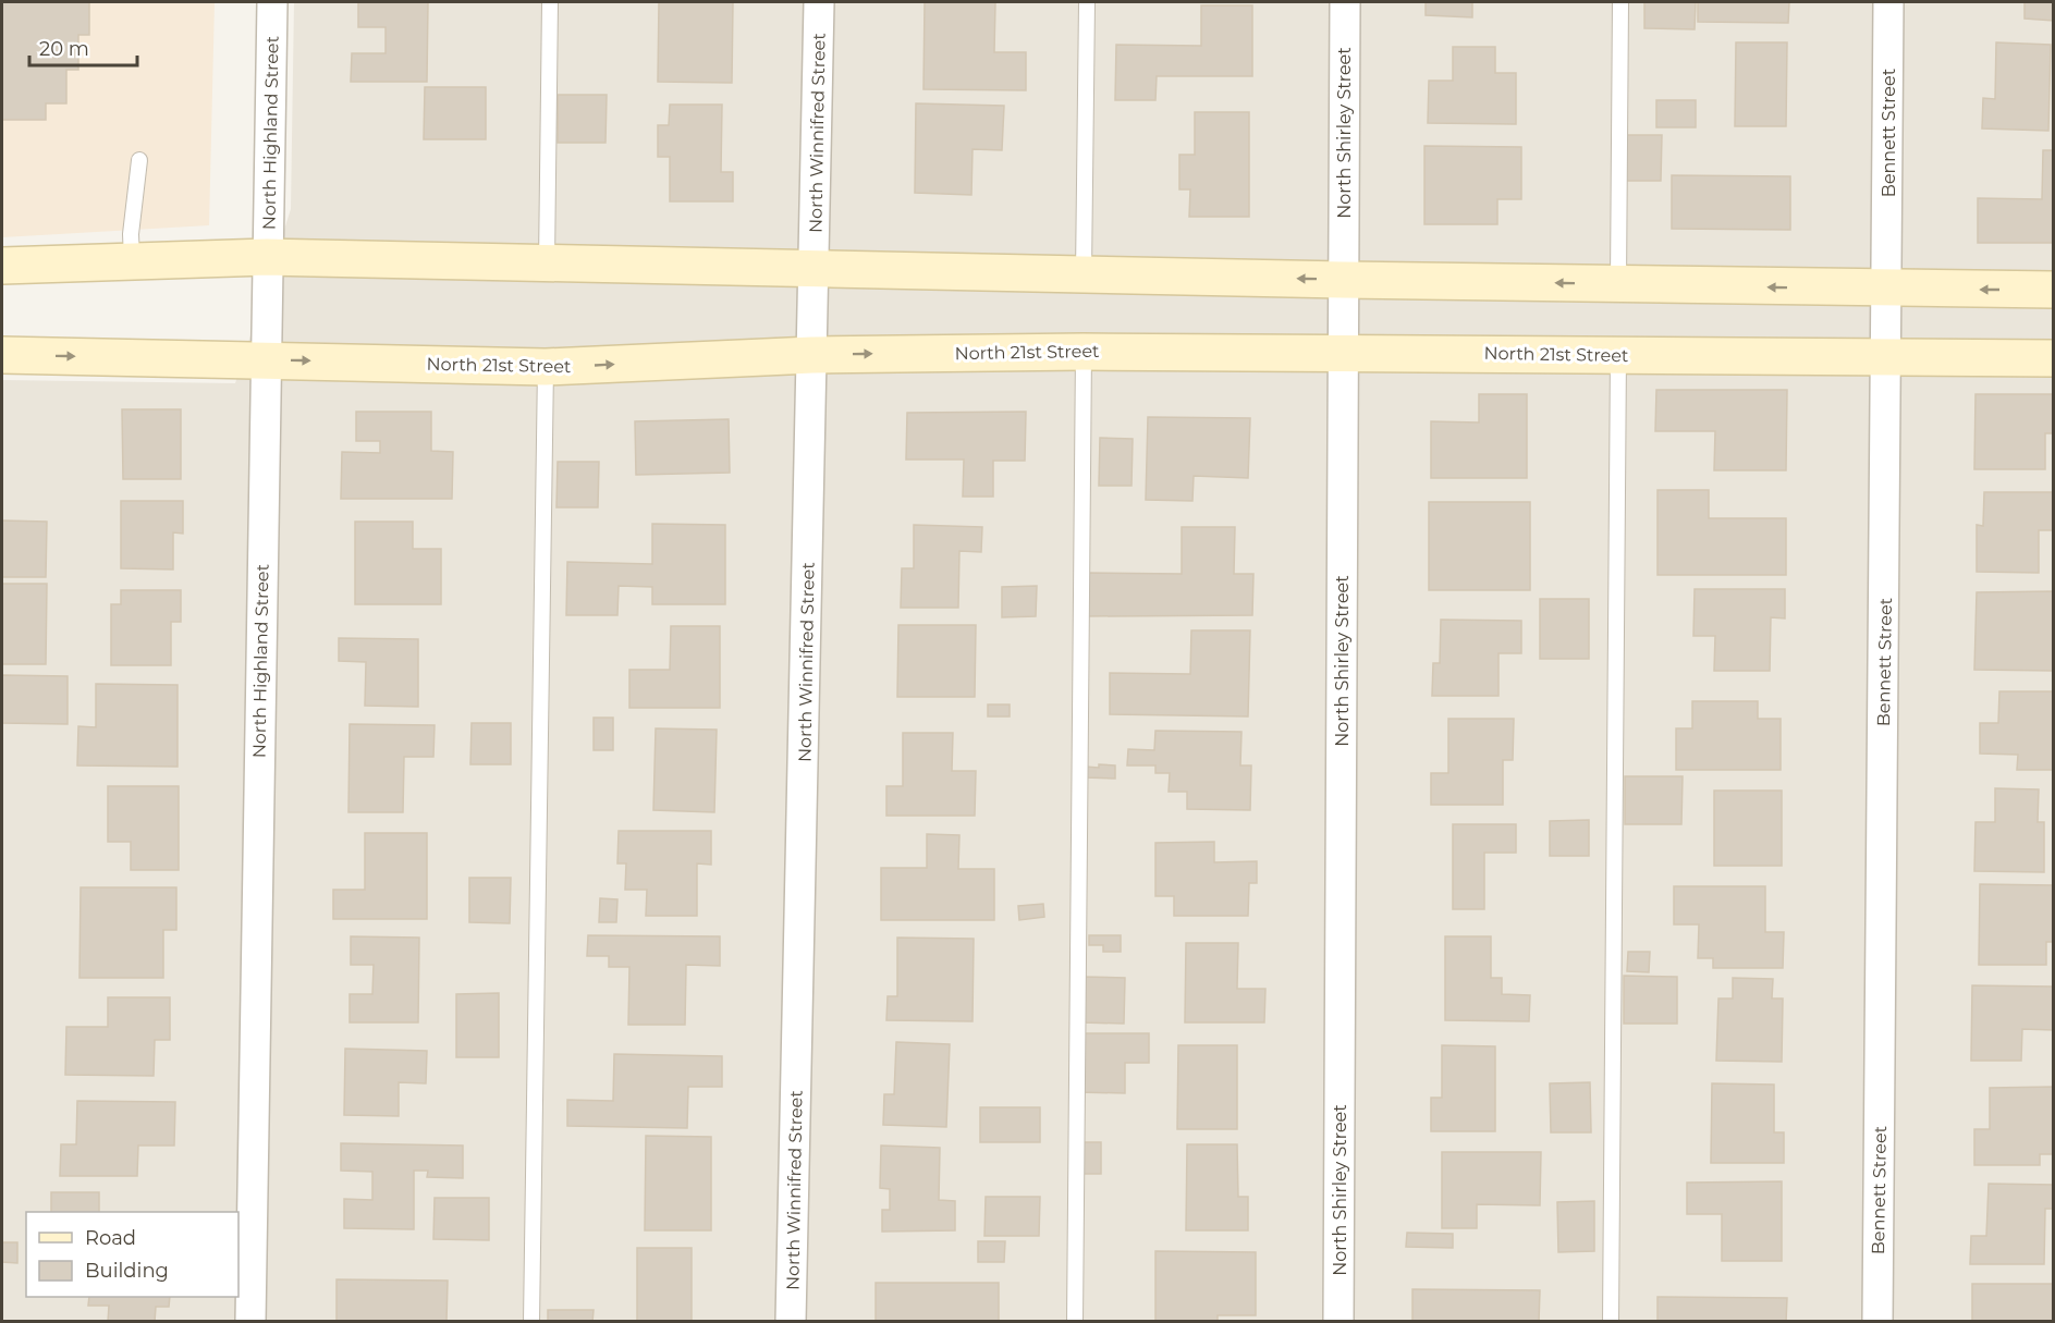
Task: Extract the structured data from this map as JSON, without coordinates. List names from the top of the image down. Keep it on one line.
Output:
{"streets":{"main road":["North 21st Street"],"street":["North Highland Street","North Winnifred Street","North Shirley Street","Bennett Street"]},"crossings":[["North Highland Street","North 21st Street"],["North Winnifred Street","North 21st Street"],["North Shirley Street","North 21st Street"],["Bennett Street","North 21st Street"]],"legend":["Road","Building"],"scale_bar":"20 m"}
